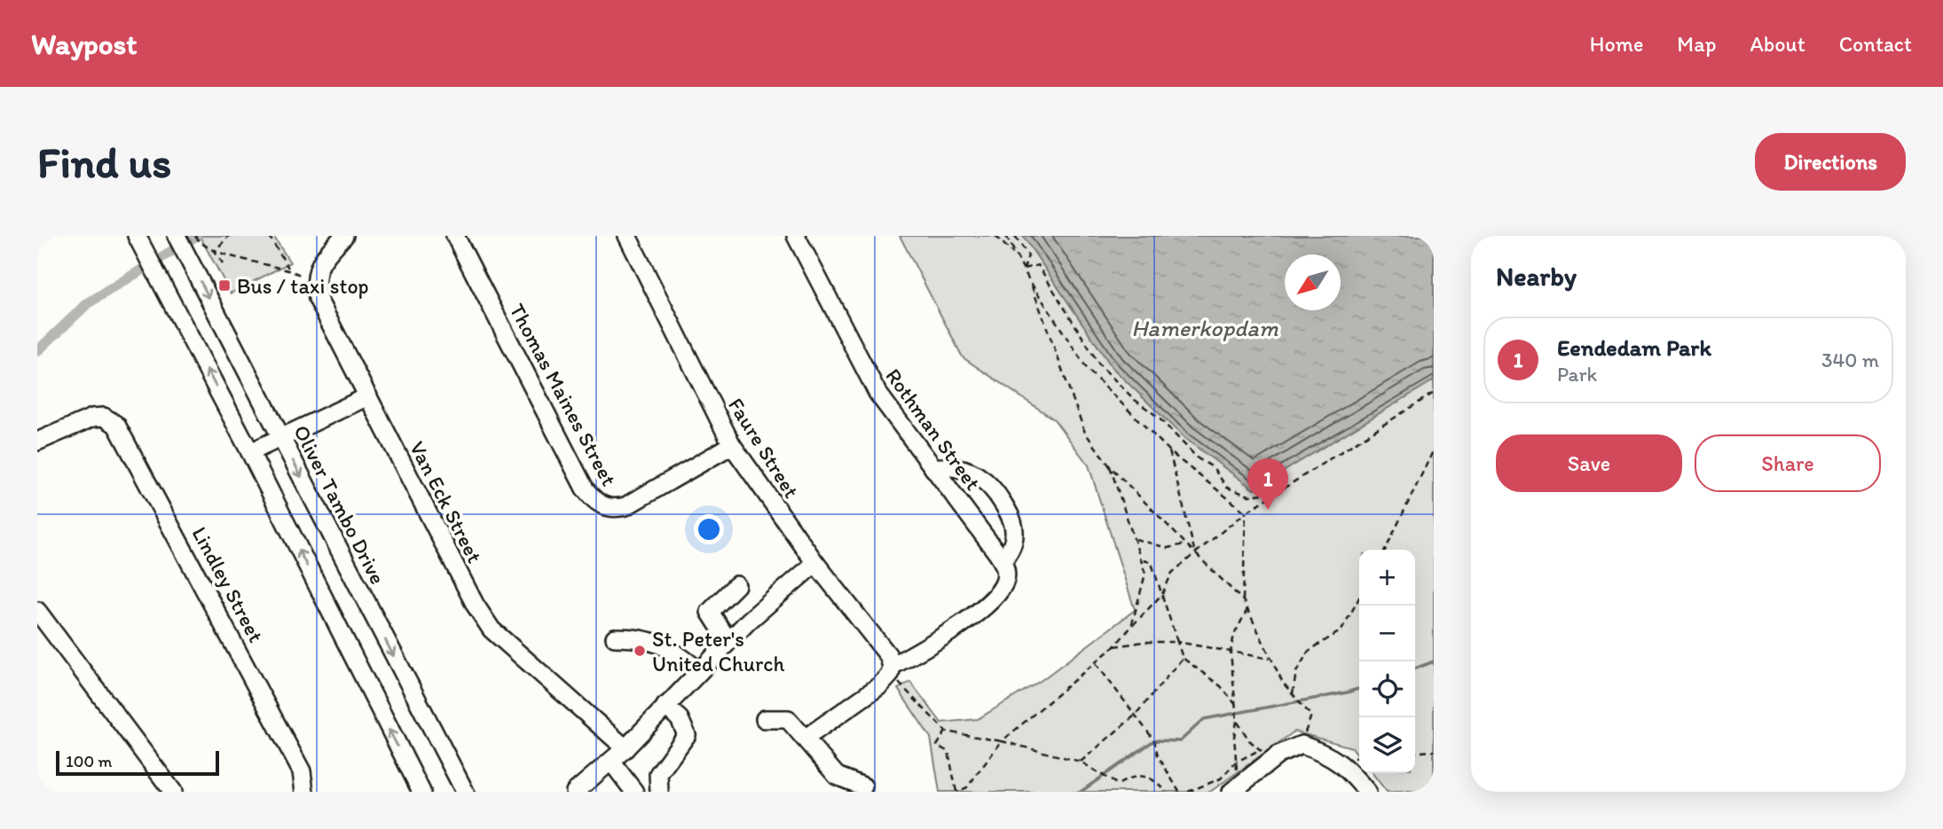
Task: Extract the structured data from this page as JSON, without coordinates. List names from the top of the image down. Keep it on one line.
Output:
{"streets":{"street":["Thomas Maines Street","Rothman Street","Faure Street","Van Eck Street","Oliver Tambo Drive","Lindley Street"]},"crossings":[["Thomas Maines Street","Faure Street"]],"water":["Hamerkopdam"],"places":{"transit":["Bus / taxi stop"],"other":["St. Peter's United Church"]},"scale_bar":"100 m","north":"bottom left","page":{"header":"Waypost","nav":["Home","Map","About","Contact"],"buttons":["Directions",["Save","Share"]],"title":"Find us","heading":"Nearby","list":[{"mark":"1","name":"Eendedam Park","note":"Park","value":"340 m"}],"pins":"1","map_buttons":["+","−"],"scale":"100 m"}}
